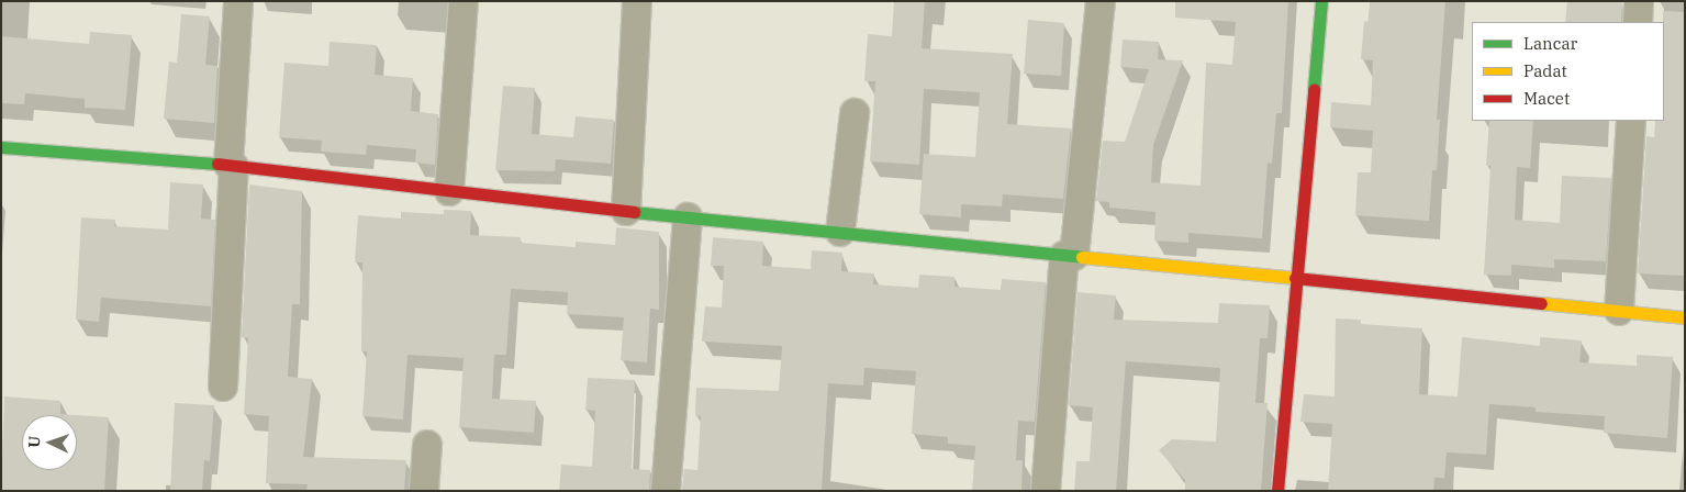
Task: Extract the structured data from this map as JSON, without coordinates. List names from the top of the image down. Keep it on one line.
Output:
{"legend":["Lancar","Padat","Macet"],"north":"left"}
